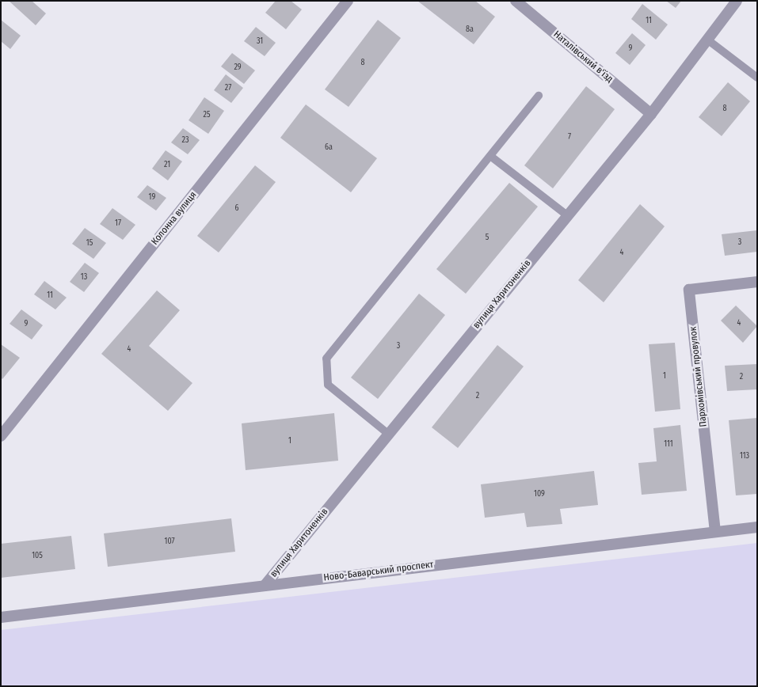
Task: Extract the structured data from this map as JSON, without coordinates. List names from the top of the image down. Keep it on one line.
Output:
{"streets":{"street":["Наталівський в'їзд","Колонна вулиця","вулиця Харитоненків","Пархомівський провулок","Ново-Баварський проспект"]},"crossings":[["Наталівський в'їзд","вулиця Харитоненків"],["вулиця Харитоненків","Ново-Баварський проспект"],["Пархомівський провулок","Ново-Баварський проспект"]],"house_numbers":["11","8а","31","9","8","29","27","8","25","7","23","6а","21","19","6","17","5","3","15","4","13","11","4","9","3","4","1","2","2","1","111","113","109","107","105"]}
